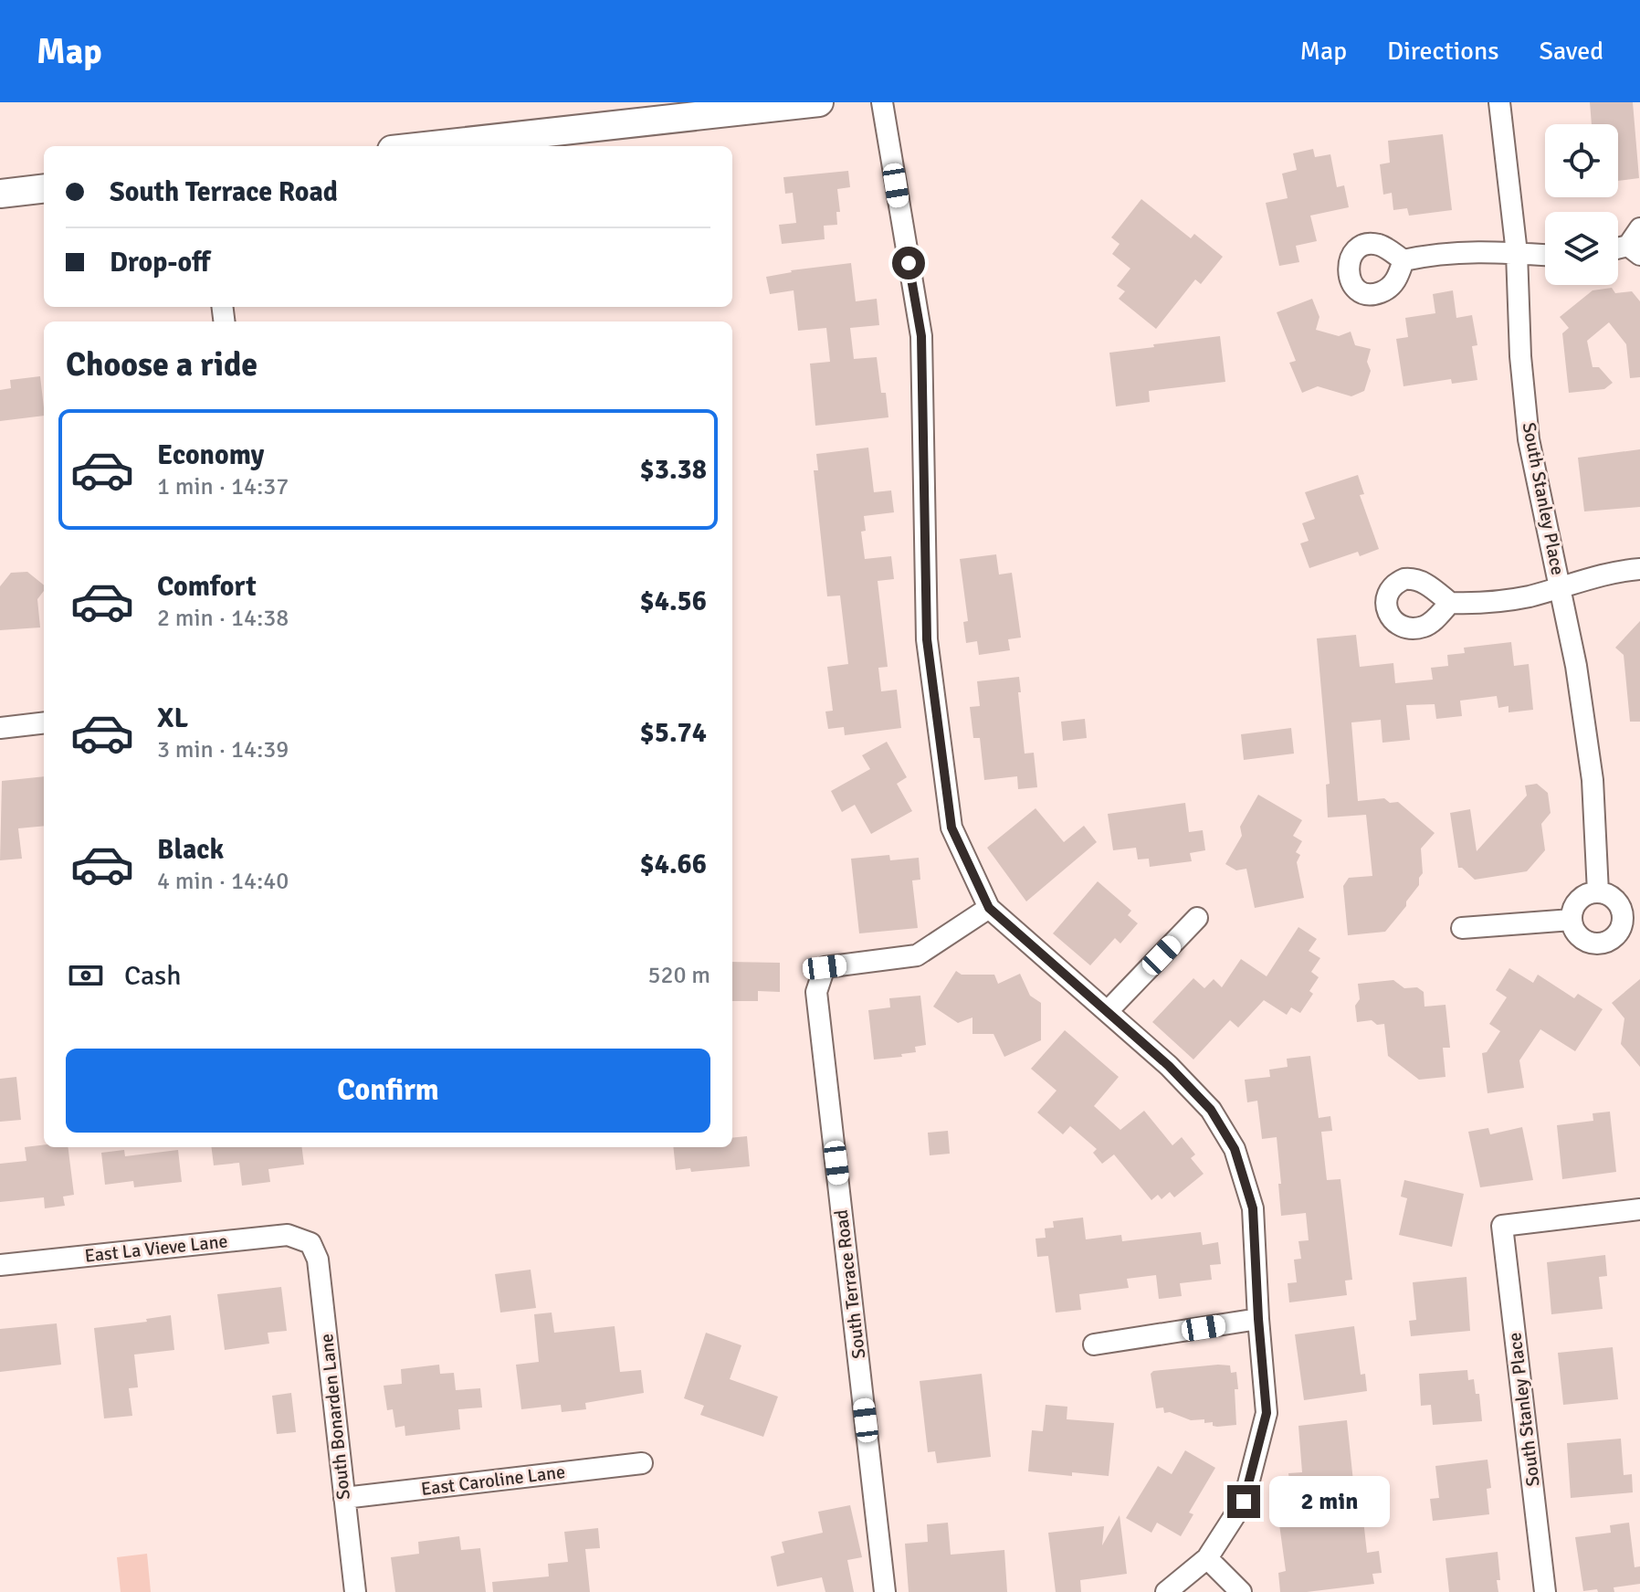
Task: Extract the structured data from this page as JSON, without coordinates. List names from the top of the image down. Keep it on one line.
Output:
{"streets":{"street":["South Stanley Place","East La Vieve Lane","South Terrace Road","South Bonarden Lane","East Caroline Lane"]},"crossings":[["East La Vieve Lane","South Bonarden Lane"],["South Bonarden Lane","East Caroline Lane"]],"page":{"header":"Map","nav":["Map","Directions","Saved"],"banner":["South Terrace Road","Drop-off"],"heading":"Choose a ride","list":[{"name":"Economy","note":"1 min · 14:37","value":"$3.38"},{"name":"Comfort","note":"2 min · 14:38","value":"$4.56"},{"name":"XL","note":"3 min · 14:39","value":"$5.74"},{"name":"Black","note":"4 min · 14:40","value":"$4.66"}],"pay":["Cash","520 m"],"buttons":"Confirm","bubble":"2 min"}}
